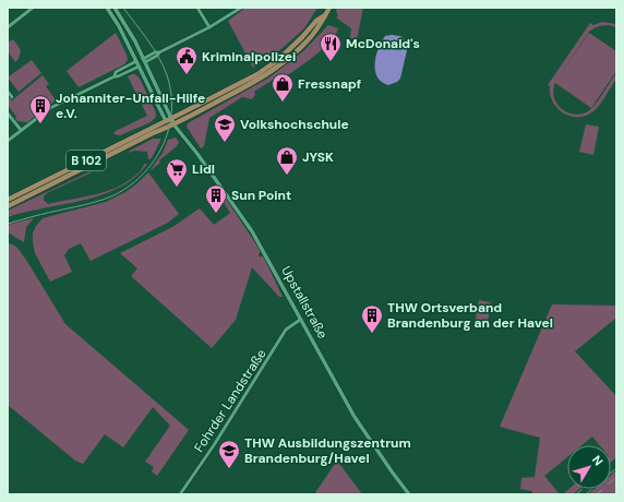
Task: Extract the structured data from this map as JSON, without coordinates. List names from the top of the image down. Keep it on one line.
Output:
{"streets":{"main road":["B 102"],"street":["Upstallstraße","Fohrder Landstraße"]},"crossings":[["B 102","Upstallstraße"],["Upstallstraße","Fohrder Landstraße"]],"places":{"restaurant":["McDonald's"],"public building":["Kriminalpolizei"],"shop":["Fressnapf","JYSK"],"building":["Johanniter-Unfall-Hilfe e.V.","Sun Point","THW Ortsverband Brandenburg an der Havel"],"school or university":["Volkshochschule","THW Ausbildungszentrum Brandenburg/Havel"],"supermarket":["Lidl"]},"north":"top right"}
